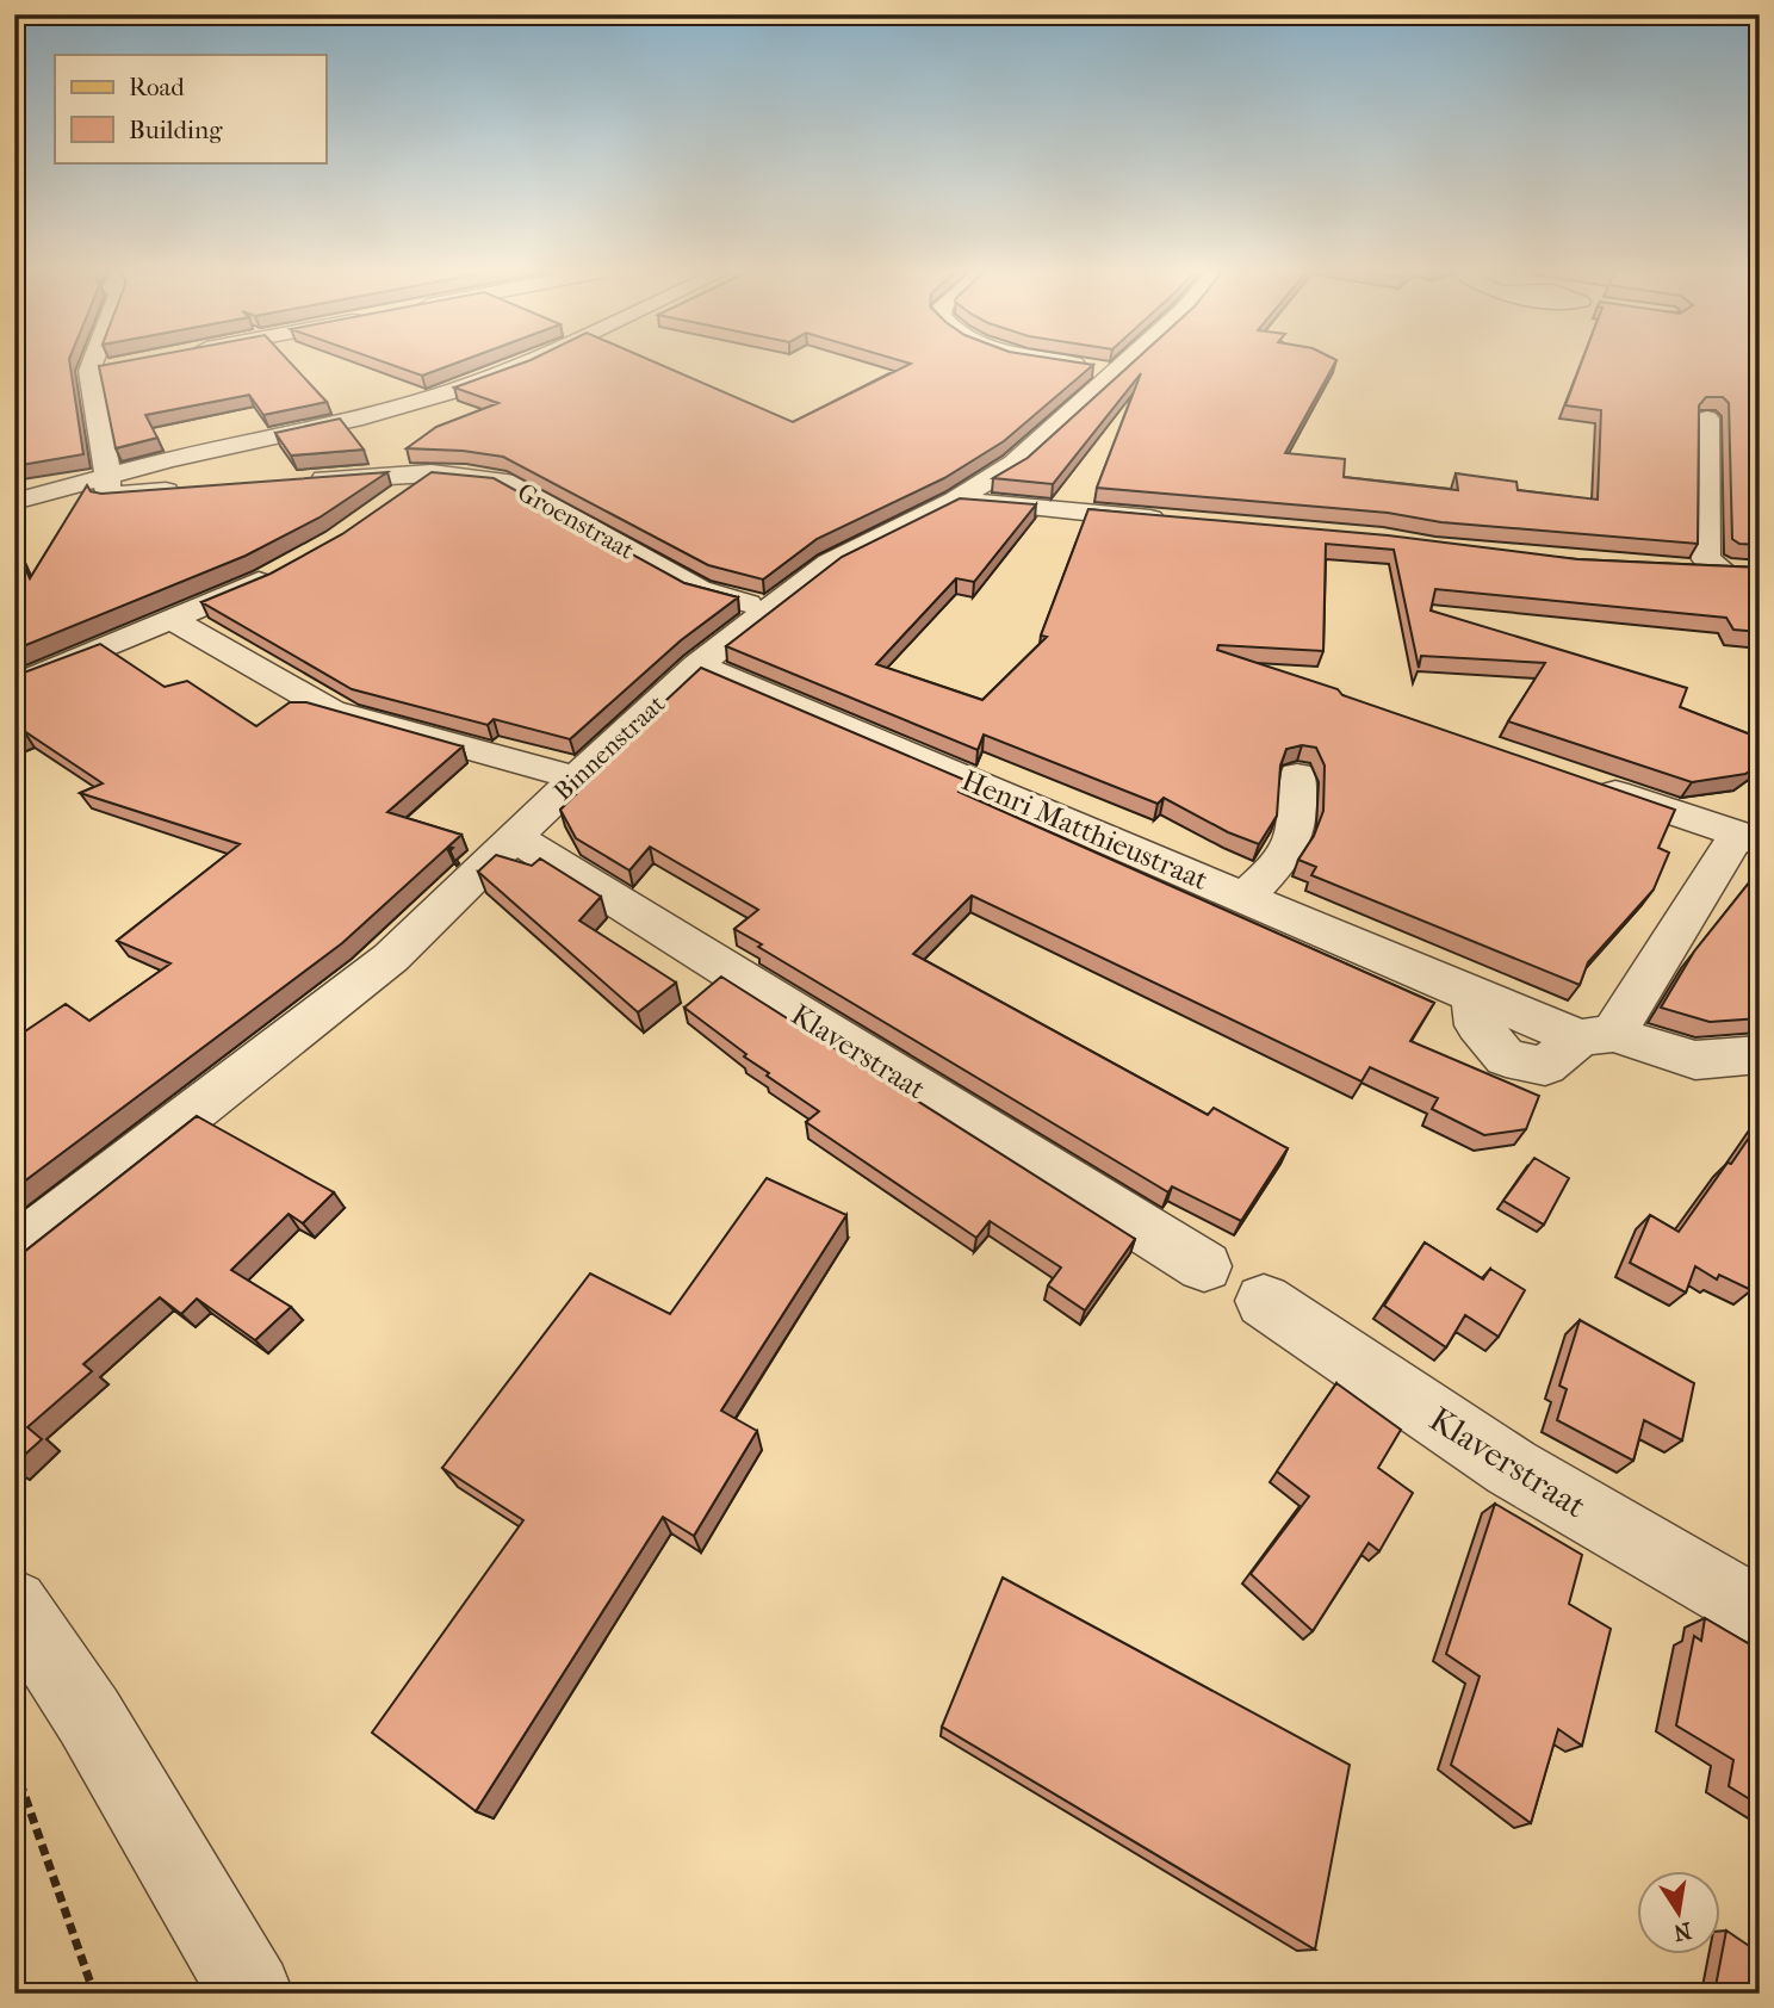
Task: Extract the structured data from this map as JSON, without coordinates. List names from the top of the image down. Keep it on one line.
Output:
{"streets":{"street":["Groenstraat","Binnenstraat","Henri Matthieustraat","Klaverstraat"]},"crossings":[["Groenstraat","Binnenstraat"],["Binnenstraat","Henri Matthieustraat"],["Binnenstraat","Klaverstraat"]],"legend":["Road","Building"],"north":"bottom"}
